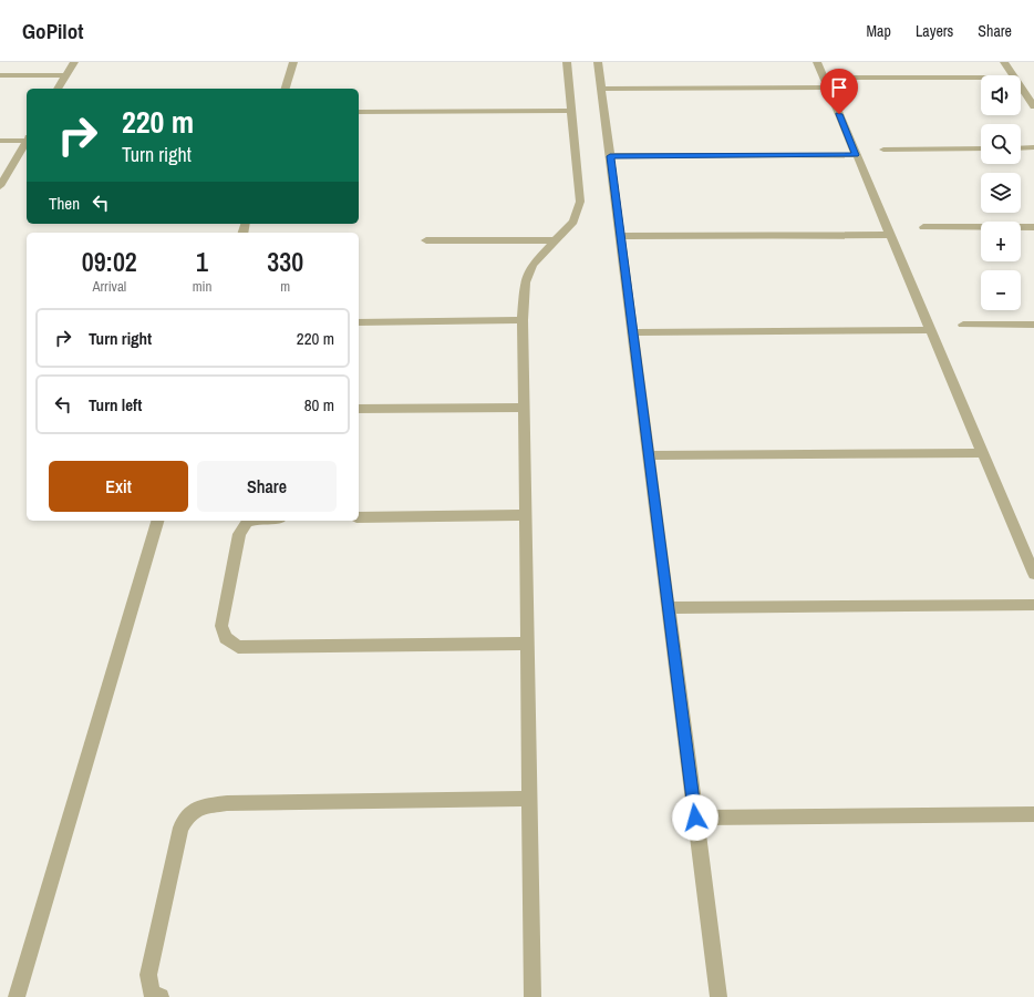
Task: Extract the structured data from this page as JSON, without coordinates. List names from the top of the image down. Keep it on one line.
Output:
{"page":{"header":"GoPilot","nav":["Map","Layers","Share"],"map_buttons":["+","−"],"turn":["220 m","Turn right"],"then":"Then","eta":["09:02","Arrival","1","min","330","m"],"list":[{"name":"Turn right","value":"220 m"},{"name":"Turn left","value":"80 m"}],"buttons":["Exit","Share"]}}
